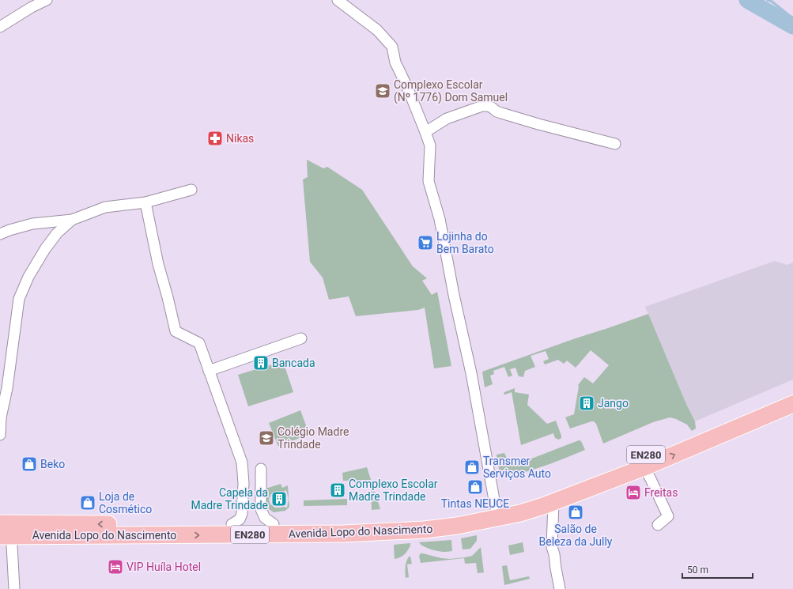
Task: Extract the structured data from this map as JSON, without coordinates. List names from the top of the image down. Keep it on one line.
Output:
{"streets":{"main road":["EN280","Avenida Lopo do Nascimento"]},"places":{"school or university":["Complexo Escolar (Nº 1776) Dom Samuel","Colégio Madre Trindade"],"pharmacy":["Nikas"],"supermarket":["Lojinha do Bem Barato"],"building":["Bancada","Jango","Complexo Escolar Madre Trindade","Capela da Madre Trindade"],"shop":["Beko","Transmer Serviços Auto","Tintas NEUCE","Loja de Cosmético","Salão de Beleza da Jully"],"hotel":["Freitas","VIP Huíla Hotel"]},"scale_bar":"50 m"}
